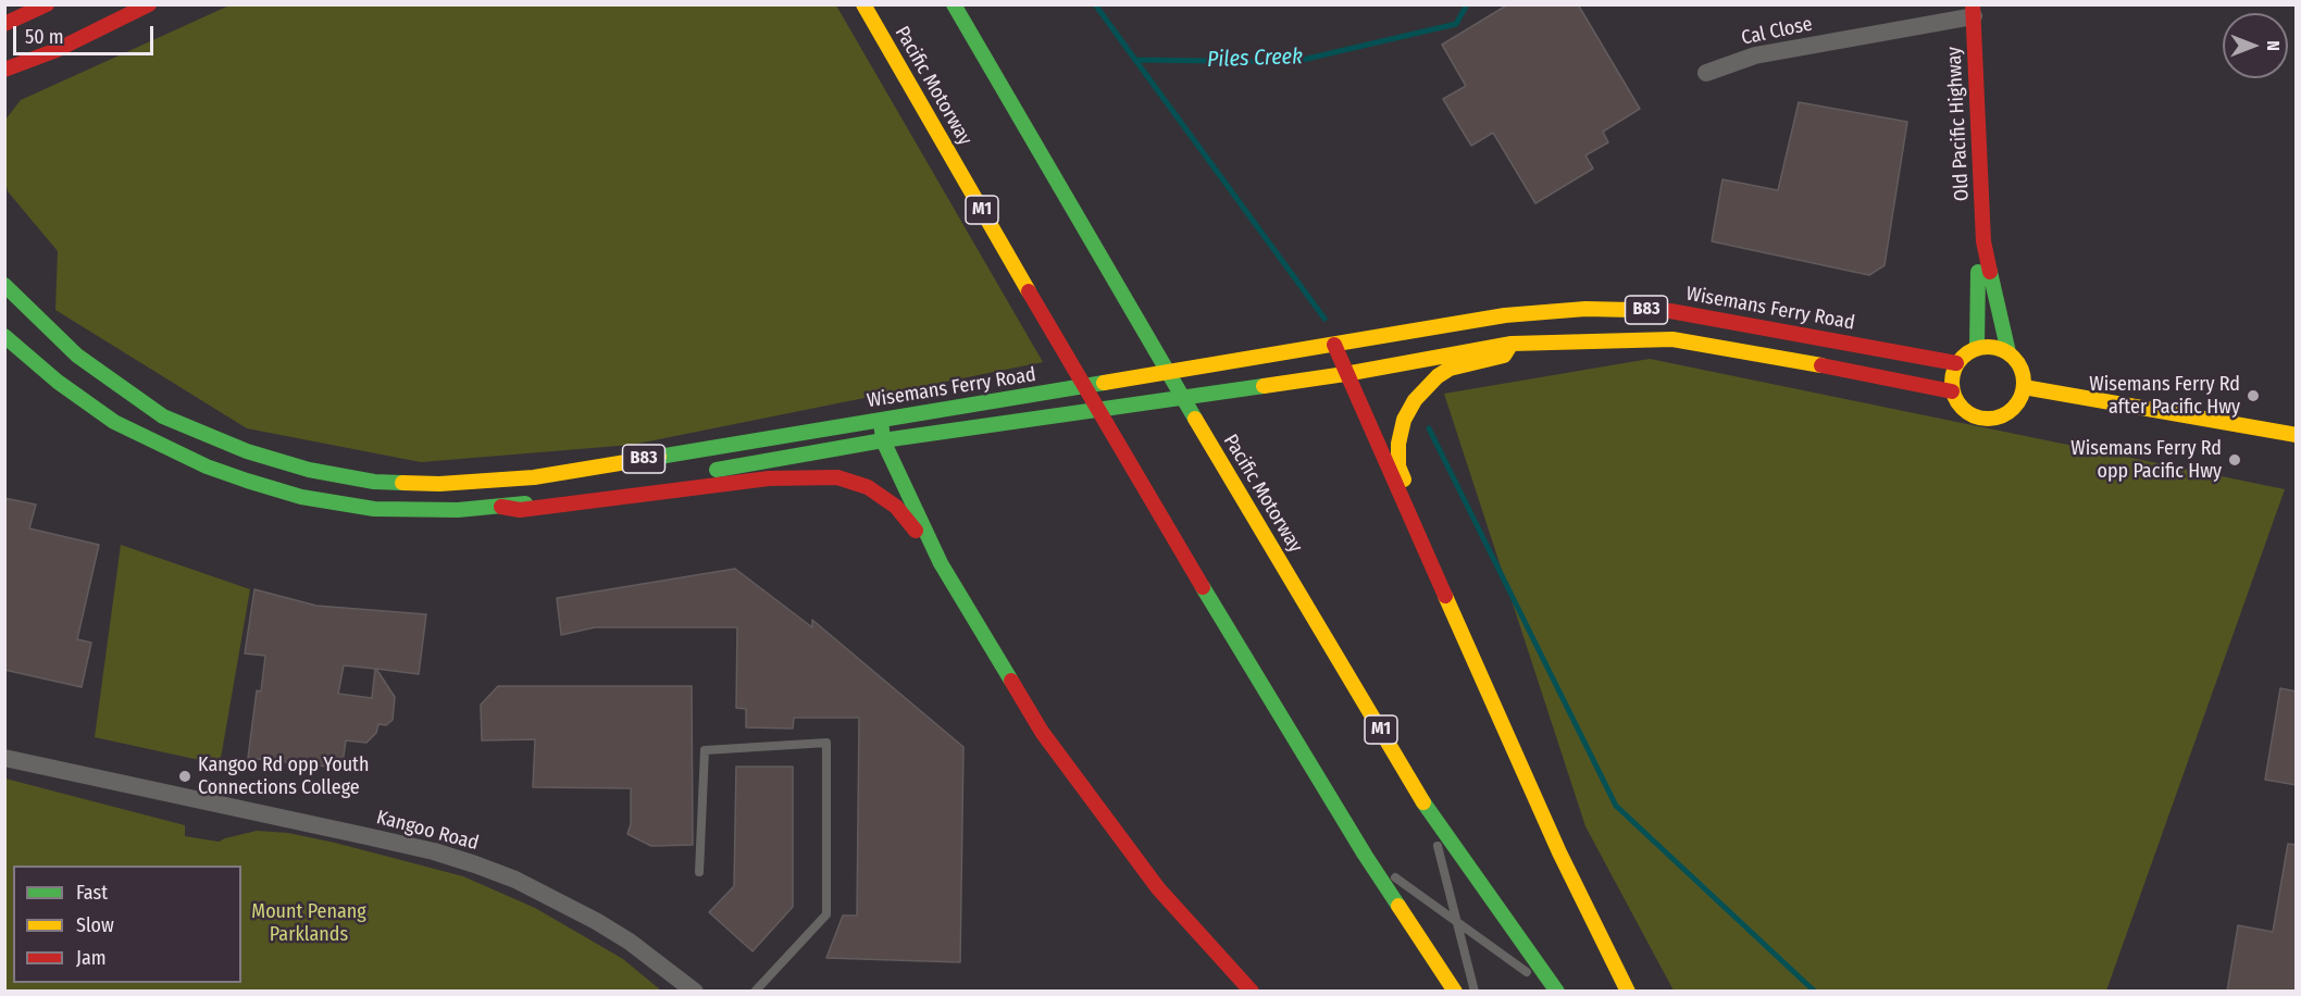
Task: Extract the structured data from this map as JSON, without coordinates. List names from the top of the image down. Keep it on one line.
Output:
{"streets":{"main road":["Pacific Motorway","Old Pacific Highway","M1","Wisemans Ferry Road","B83"],"street":["Cal Close","Kangoo Road"]},"crossings":[["Cal Close","Old Pacific Highway"],["Old Pacific Highway","Wisemans Ferry Road"]],"water":["Piles Creek"],"parks":["Mount Penang Parklands"],"places":["Wisemans Ferry Rd after Pacific Hwy","Wisemans Ferry Rd opp Pacific Hwy","Kangoo Rd opp Youth Connections College"],"legend":["Fast","Slow","Jam"],"scale_bar":"50 m","north":"right"}
